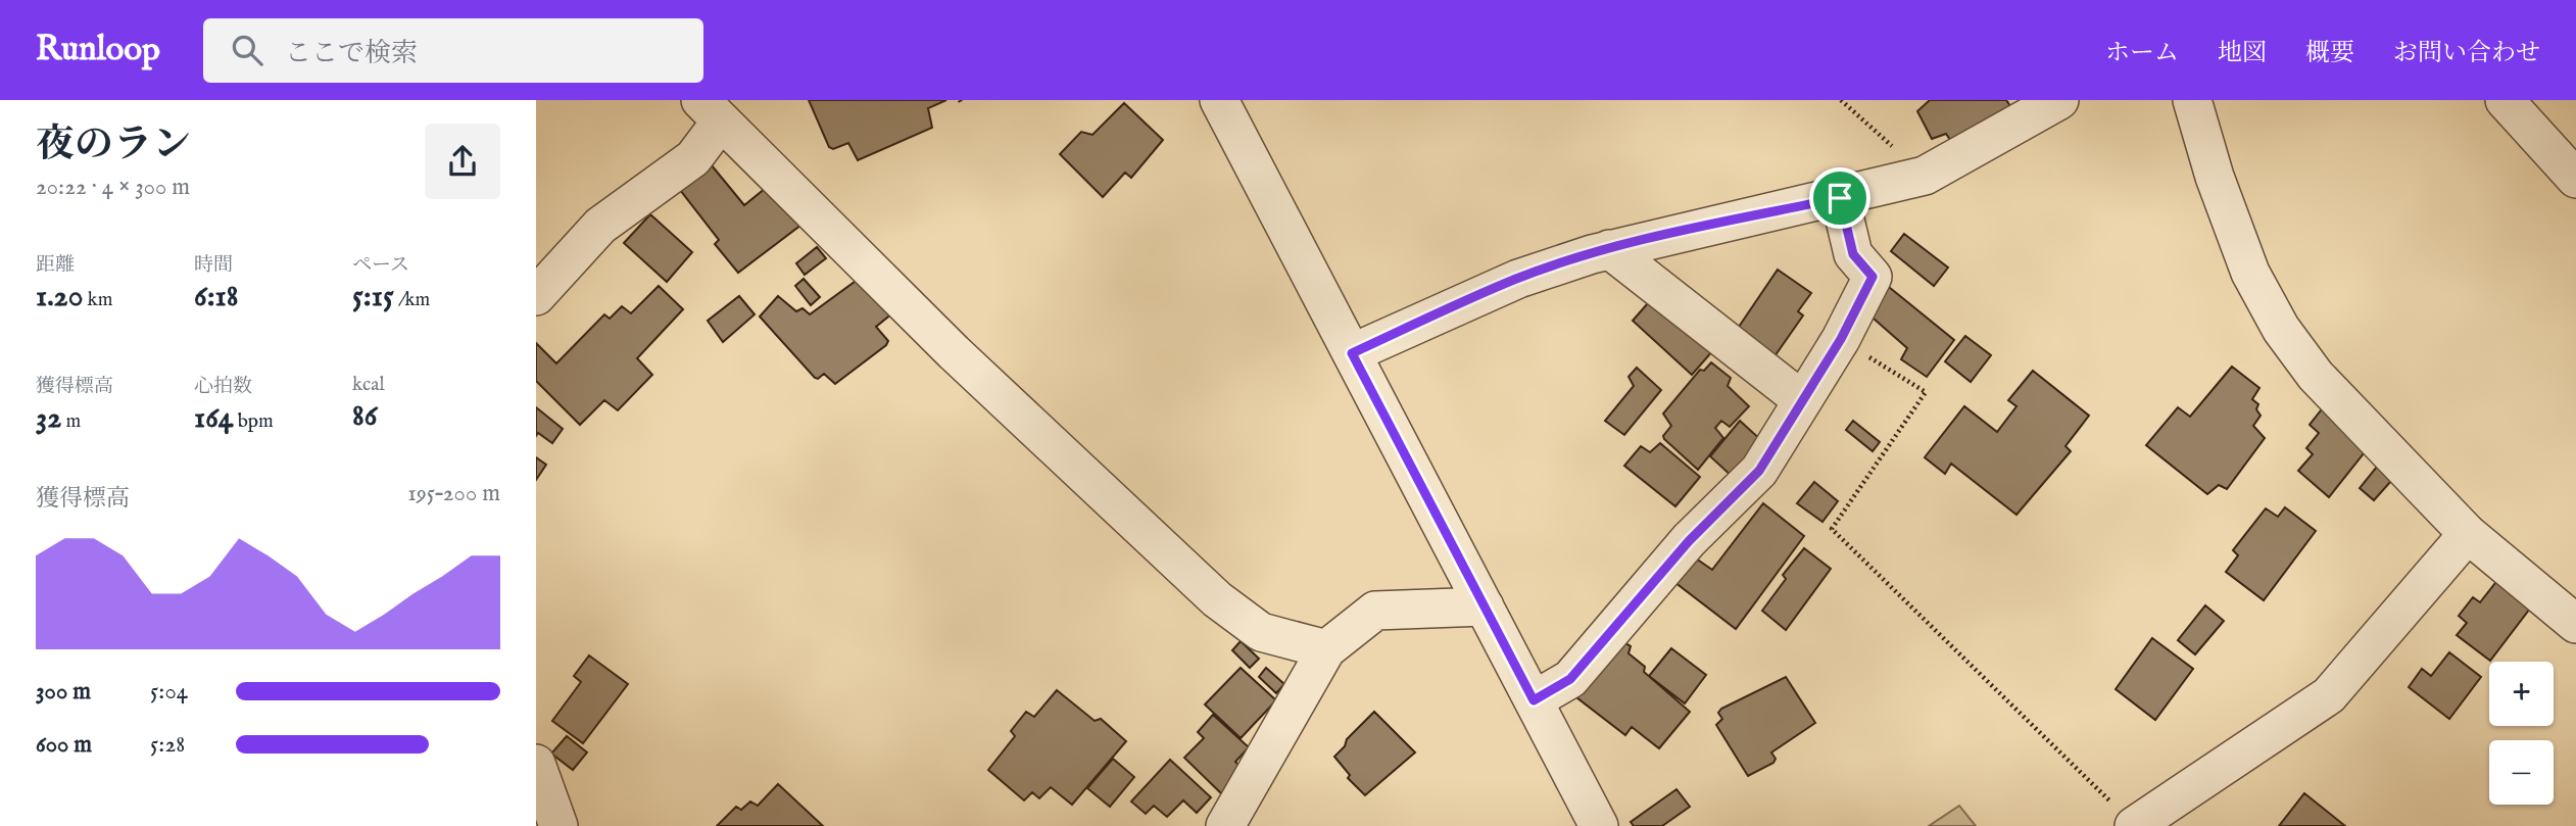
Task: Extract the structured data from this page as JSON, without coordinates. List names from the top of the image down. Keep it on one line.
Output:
{"page":{"header":"Runloop","search":"ここで検索","nav":["ホーム","地図","概要","お問い合わせ"],"heading":["夜のラン","20:22 · 4 × 300 m"],"stats":[["距離","1.20 km"],["時間","6:18"],["ペース","5:15 /km"],["獲得標高","32 m"],["心拍数","164 bpm"],["kcal","86"]],"chart":["獲得標高","195–200 m"],"map_buttons":["+","−"],"list":[{"name":"300 m","note":"5:04"},{"name":"600 m","note":"5:28"}]}}
